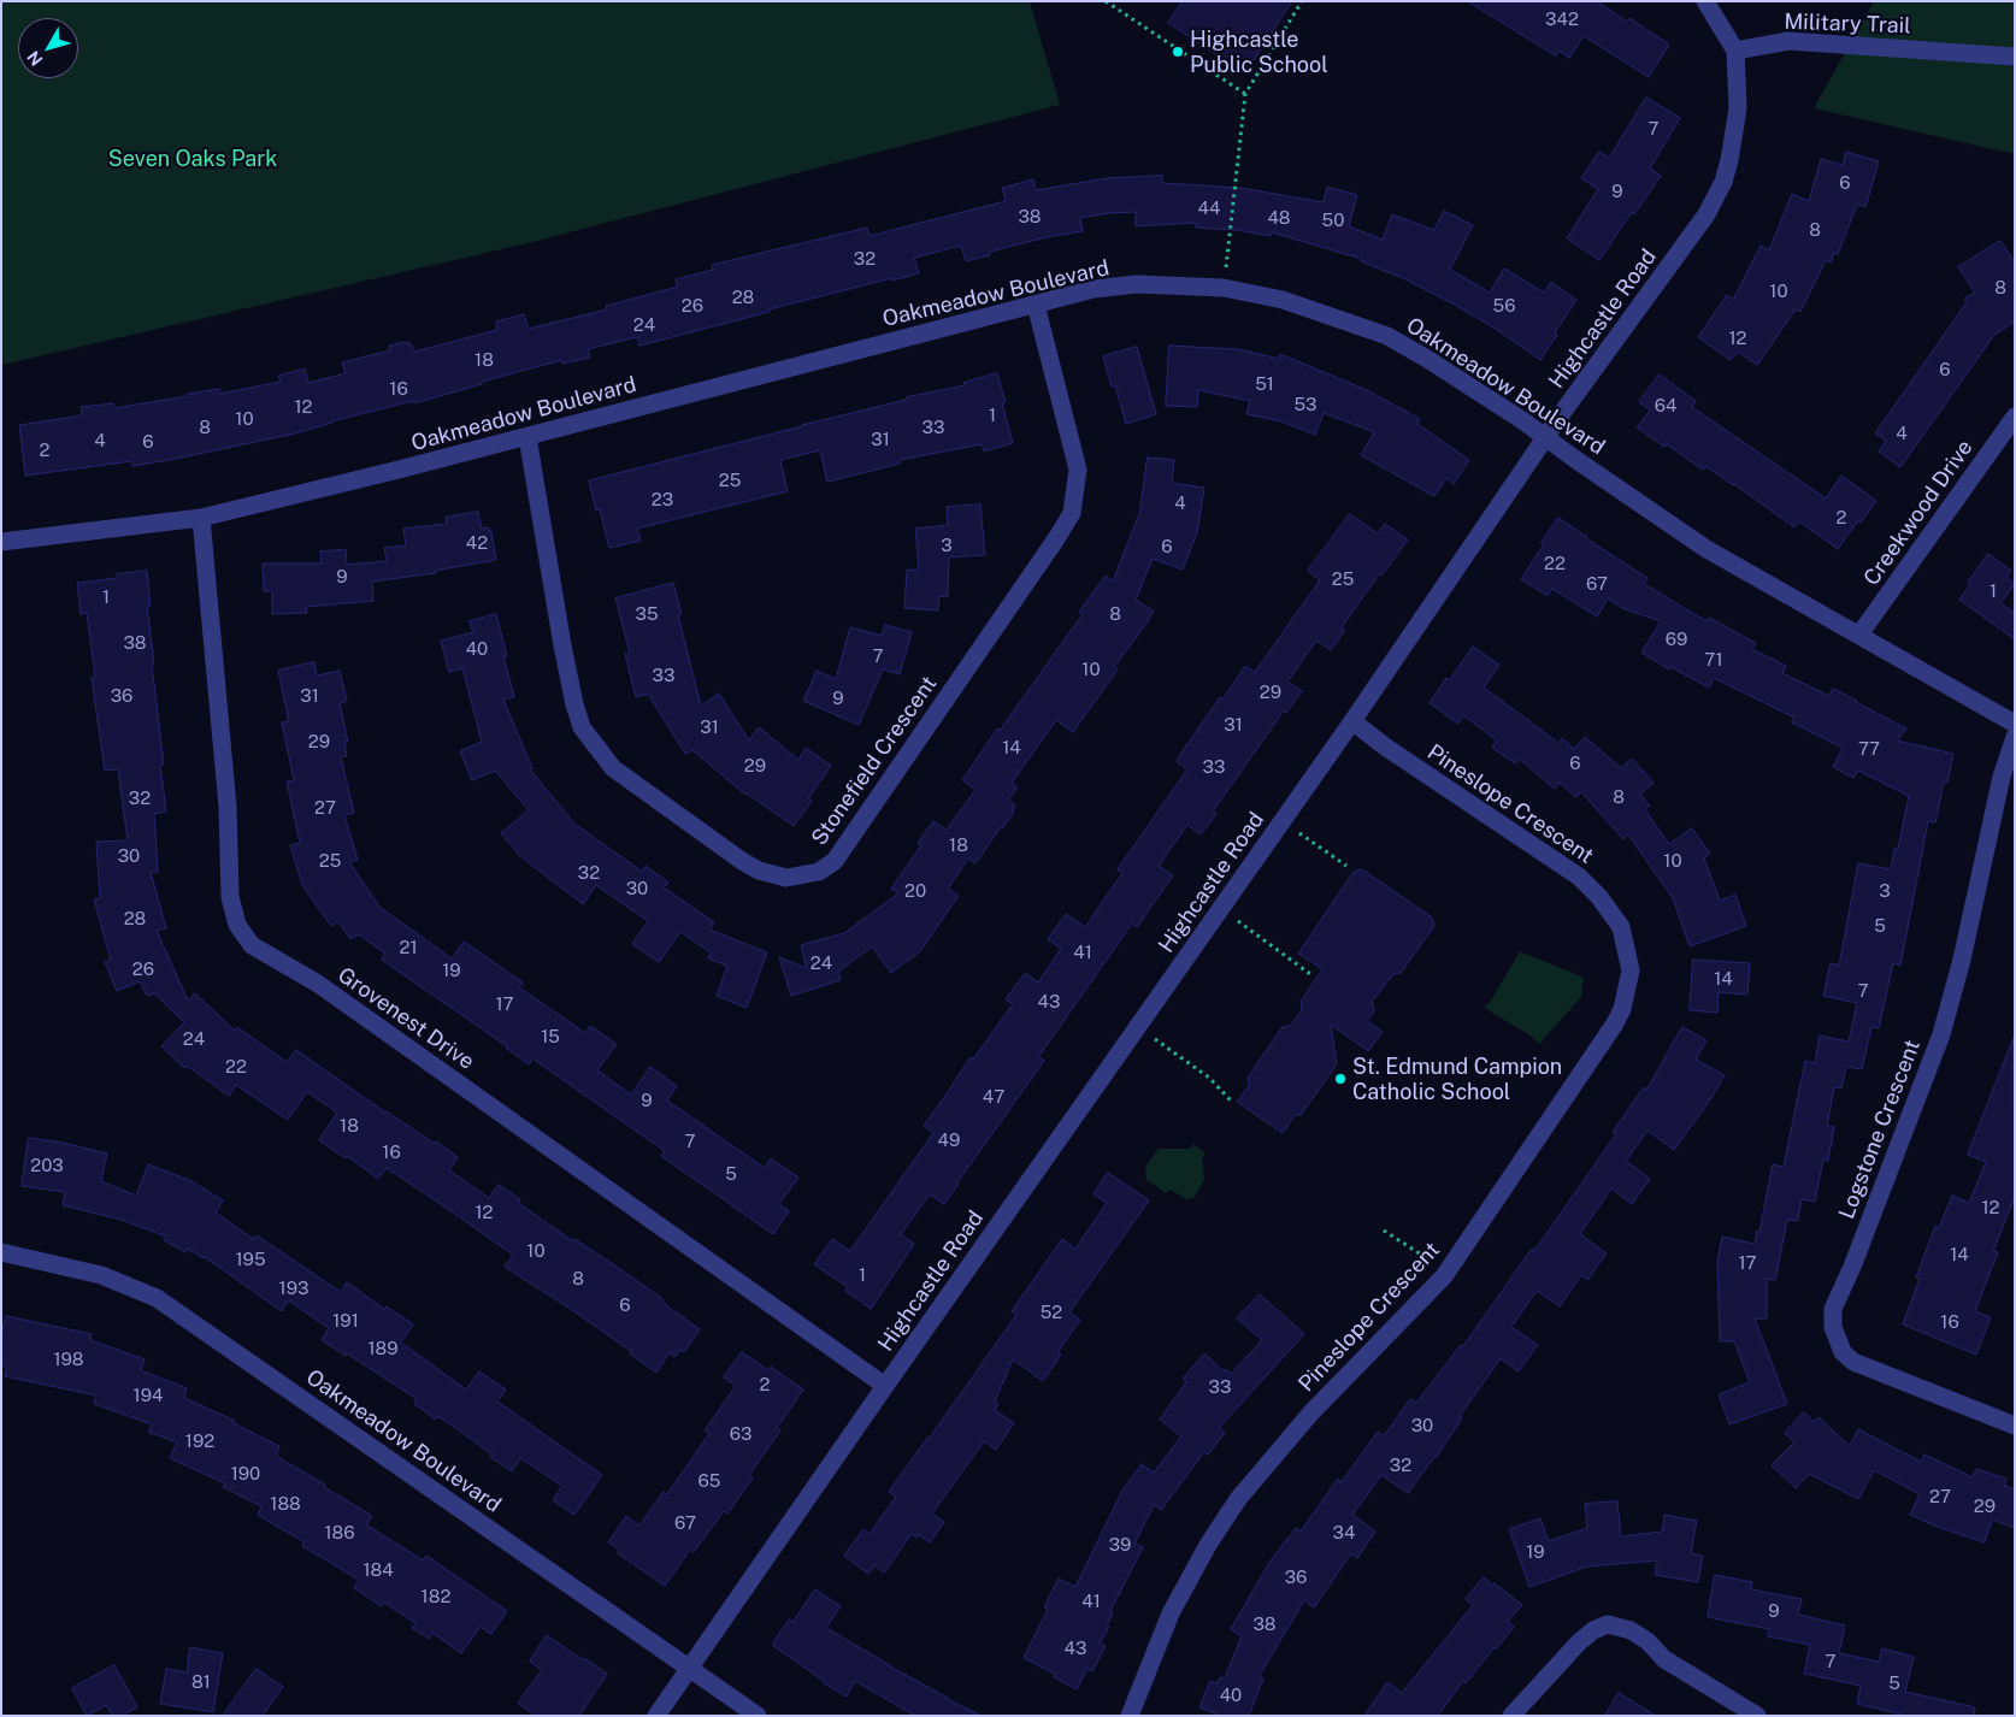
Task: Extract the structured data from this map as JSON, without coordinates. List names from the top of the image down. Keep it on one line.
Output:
{"streets":{"street":["Military Trail","Oakmeadow Boulevard","Highcastle Road","Creekwood Drive","Stonefield Crescent","Pineslope Crescent","Grovenest Drive","Logstone Crescent"]},"crossings":[["Military Trail","Highcastle Road"],["Oakmeadow Boulevard","Highcastle Road"],["Oakmeadow Boulevard","Creekwood Drive"],["Oakmeadow Boulevard","Stonefield Crescent"],["Oakmeadow Boulevard","Grovenest Drive"],["Highcastle Road","Pineslope Crescent"],["Highcastle Road","Grovenest Drive"]],"parks":["Seven Oaks Park"],"places":["Highcastle Public School","St. Edmund Campion Catholic School"],"house_numbers":["342","7","6","9","44","38","48","50","8","32","8","10","28","26","56","24","12","18","6","51","16","53","64","12","1","10","8","33","4","31","4","6","2","25","23","4","2","42","3","6","22","9","25","67","1","1","35","8","69","38","40","7","71","10","33","29","36","31","9","31","31","29","14","77","6","29","33","8","32","27","18","30","25","10","32","30","20","3","28","5","21","41","24","26","19","14","7","43","17","15","24","22","47","9","18","49","7","16","203","5","12","12","10","14","195","17","1","8","193","6","52","191","16","189","198","2","33","194","30","63","192","32","190","65","27","188","29","67","186","34","39","19","184","36","182","41","9","38","43","7","81","5","40"],"north":"bottom left"}
